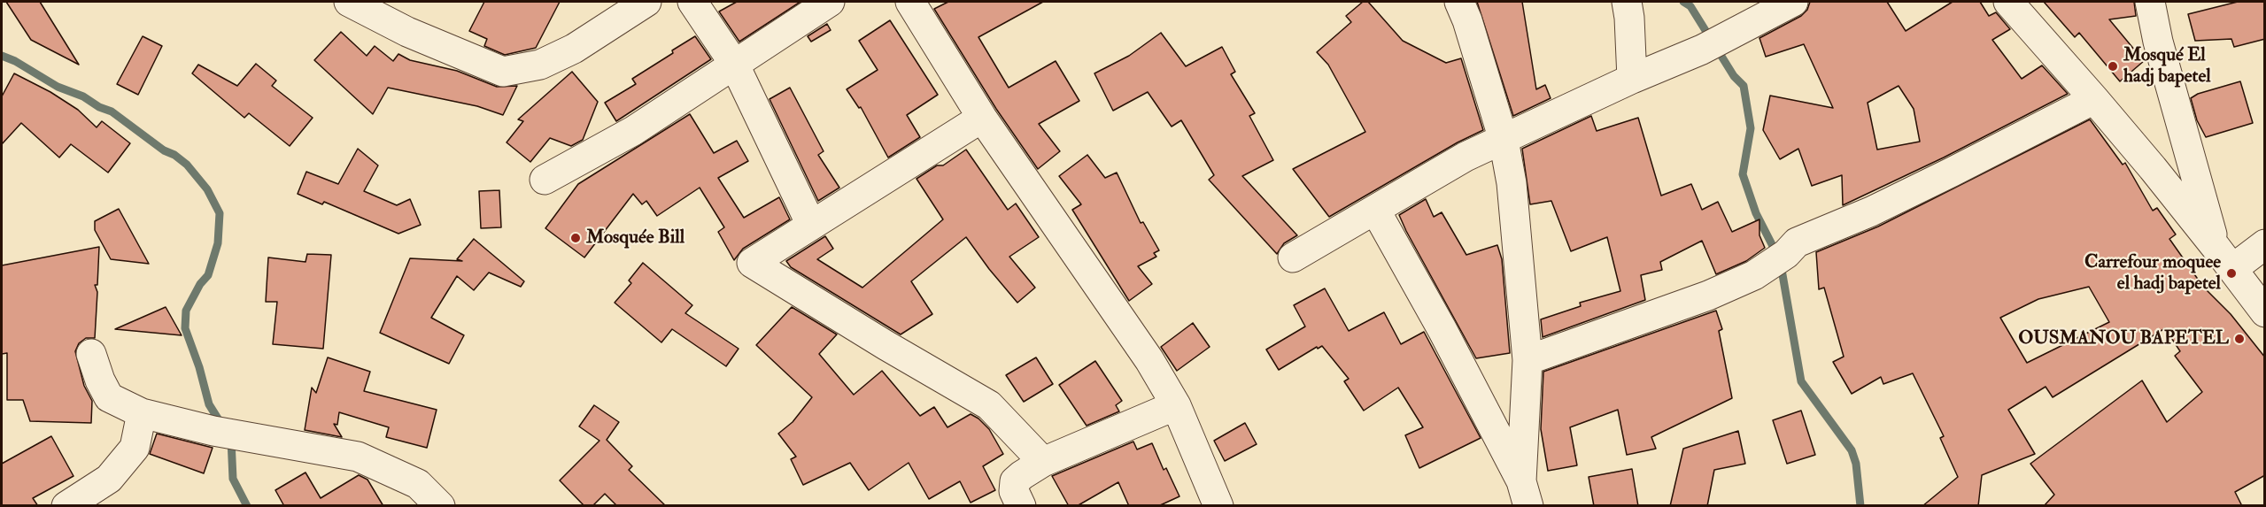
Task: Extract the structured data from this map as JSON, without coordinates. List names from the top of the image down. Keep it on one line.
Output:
{"places":["Mosqué El hadj bapetel","Mosquée Bill","Carrefour moquee el hadj bapetel","OUSMANOU BAPETEL"]}
